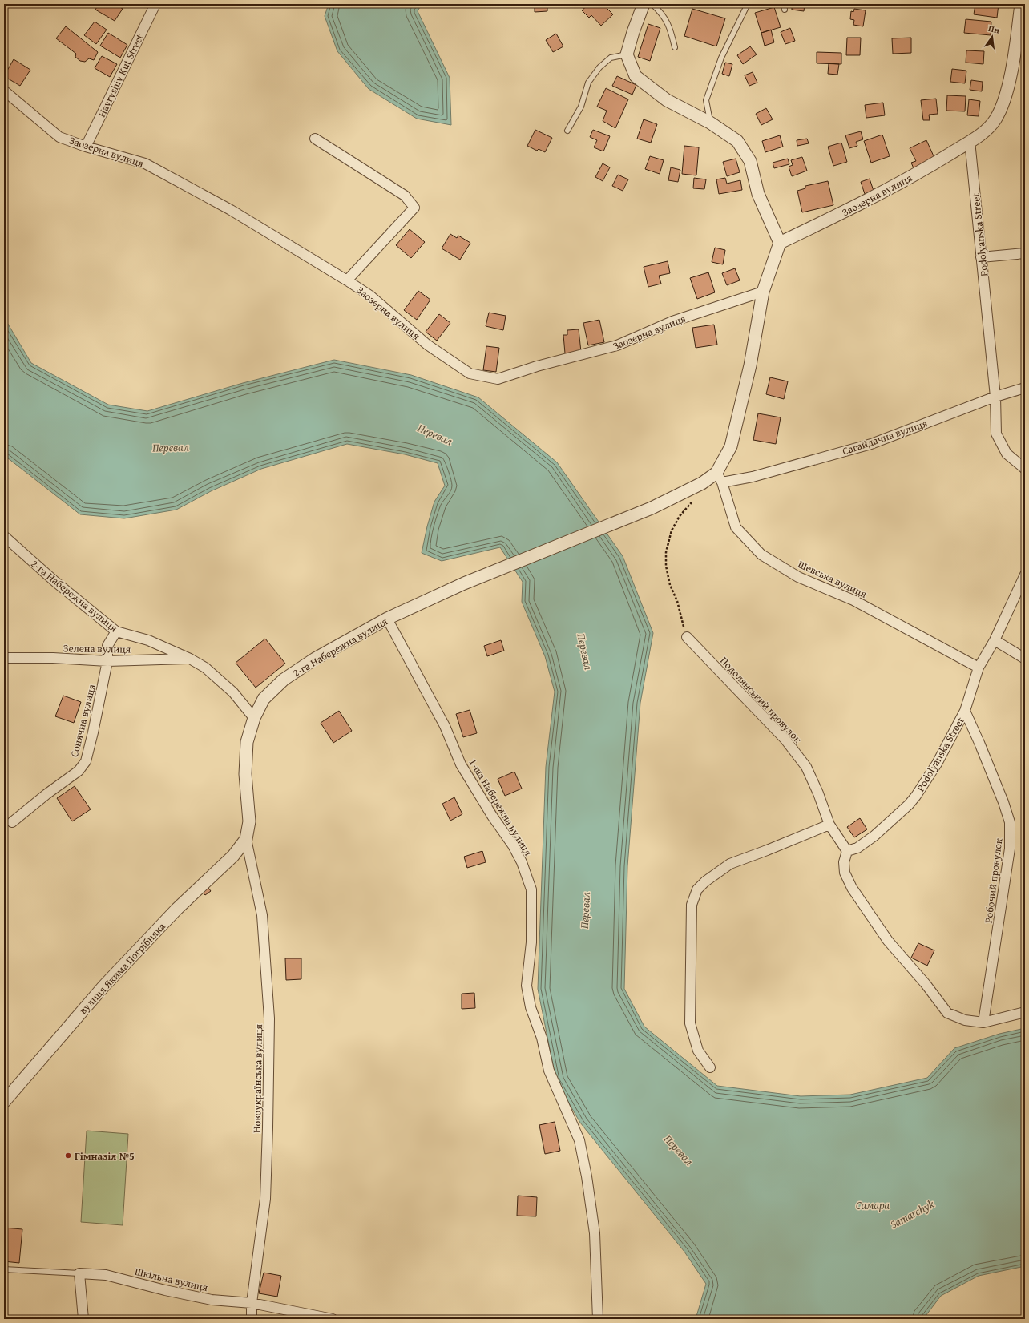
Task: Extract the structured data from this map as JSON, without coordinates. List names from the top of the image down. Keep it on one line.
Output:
{"streets":{"street":["Havryshiv Kut Street","Заозерна вулиця","Podolyanska Street","Сагайдачна вулиця","Шевська вулиця","2-га Набережна вулиця","Зелена вулиця","Подолянський провулок","Сонячна вулиця","1-ша Набережна вулиця","Робочий провулок","вулиця Якима Погрібняка","Новоукраїнська вулиця","Шкільна вулиця"]},"crossings":[["Havryshiv Kut Street","Заозерна вулиця"],["Заозерна вулиця","Podolyanska Street"],["Заозерна вулиця","Сагайдачна вулиця"],["Podolyanska Street","Сагайдачна вулиця"],["Podolyanska Street","Шевська вулиця"],["Podolyanska Street","Подолянський провулок"],["Podolyanska Street","Робочий провулок"],["Сагайдачна вулиця","Шевська вулиця"],["Сагайдачна вулиця","2-га Набережна вулиця"],["2-га Набережна вулиця","Зелена вулиця"],["2-га Набережна вулиця","Сонячна вулиця"],["2-га Набережна вулиця","1-ша Набережна вулиця"],["Зелена вулиця","Сонячна вулиця"],["вулиця Якима Погрібняка","Новоукраїнська вулиця"],["Новоукраїнська вулиця","Шкільна вулиця"]],"water":["Перевал","Самара","Samarchyk"],"places":["Гімназія №5"],"north":"top"}
